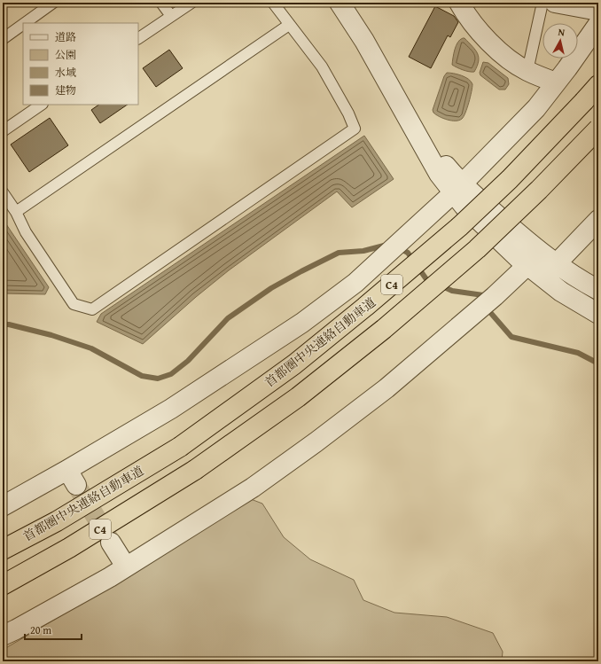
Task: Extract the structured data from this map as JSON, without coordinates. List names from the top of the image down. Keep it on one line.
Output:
{"streets":{"highway":["C4","首都圏中央連絡自動車道"]},"legend":["道路","公園","水域","建物"],"scale_bar":"20 m","north":"top"}
